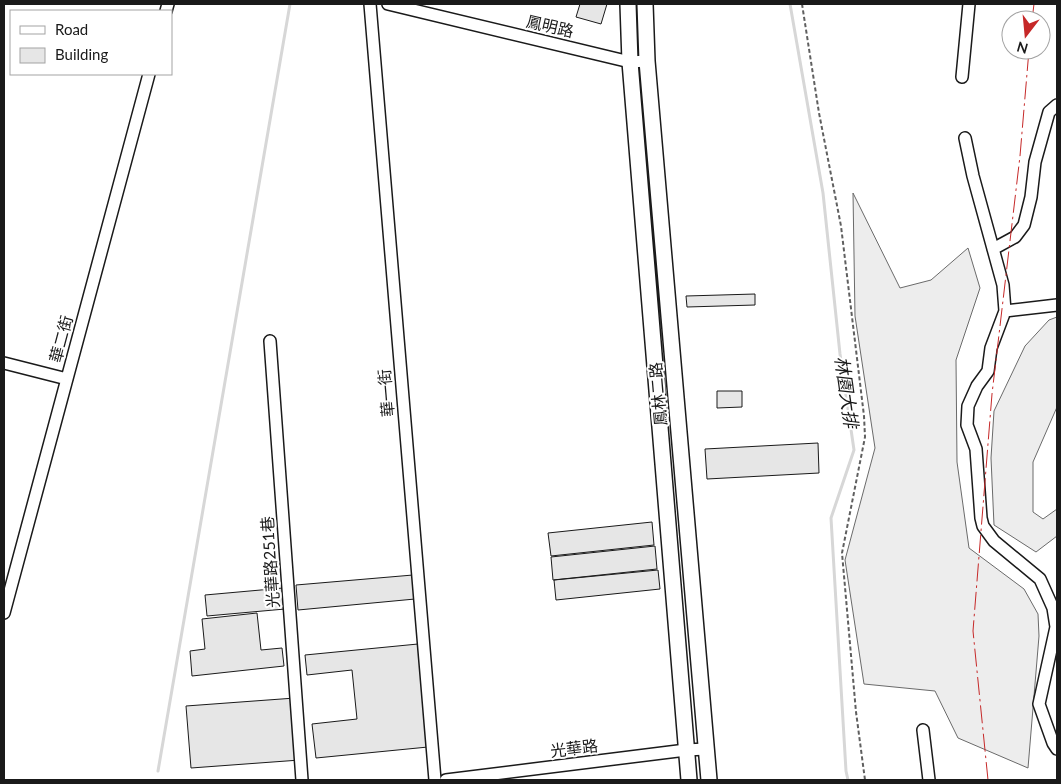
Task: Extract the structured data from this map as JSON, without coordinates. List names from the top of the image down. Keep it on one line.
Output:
{"streets":{"main road":["鳳林二路"],"street":["鳳明路","華二街","華一街","光華路251巷","光華路"]},"crossings":[["鳳明路","鳳林二路"],["鳳林二路","光華路"]],"water":["林園大排"],"legend":["Road","Building"],"north":"bottom"}
